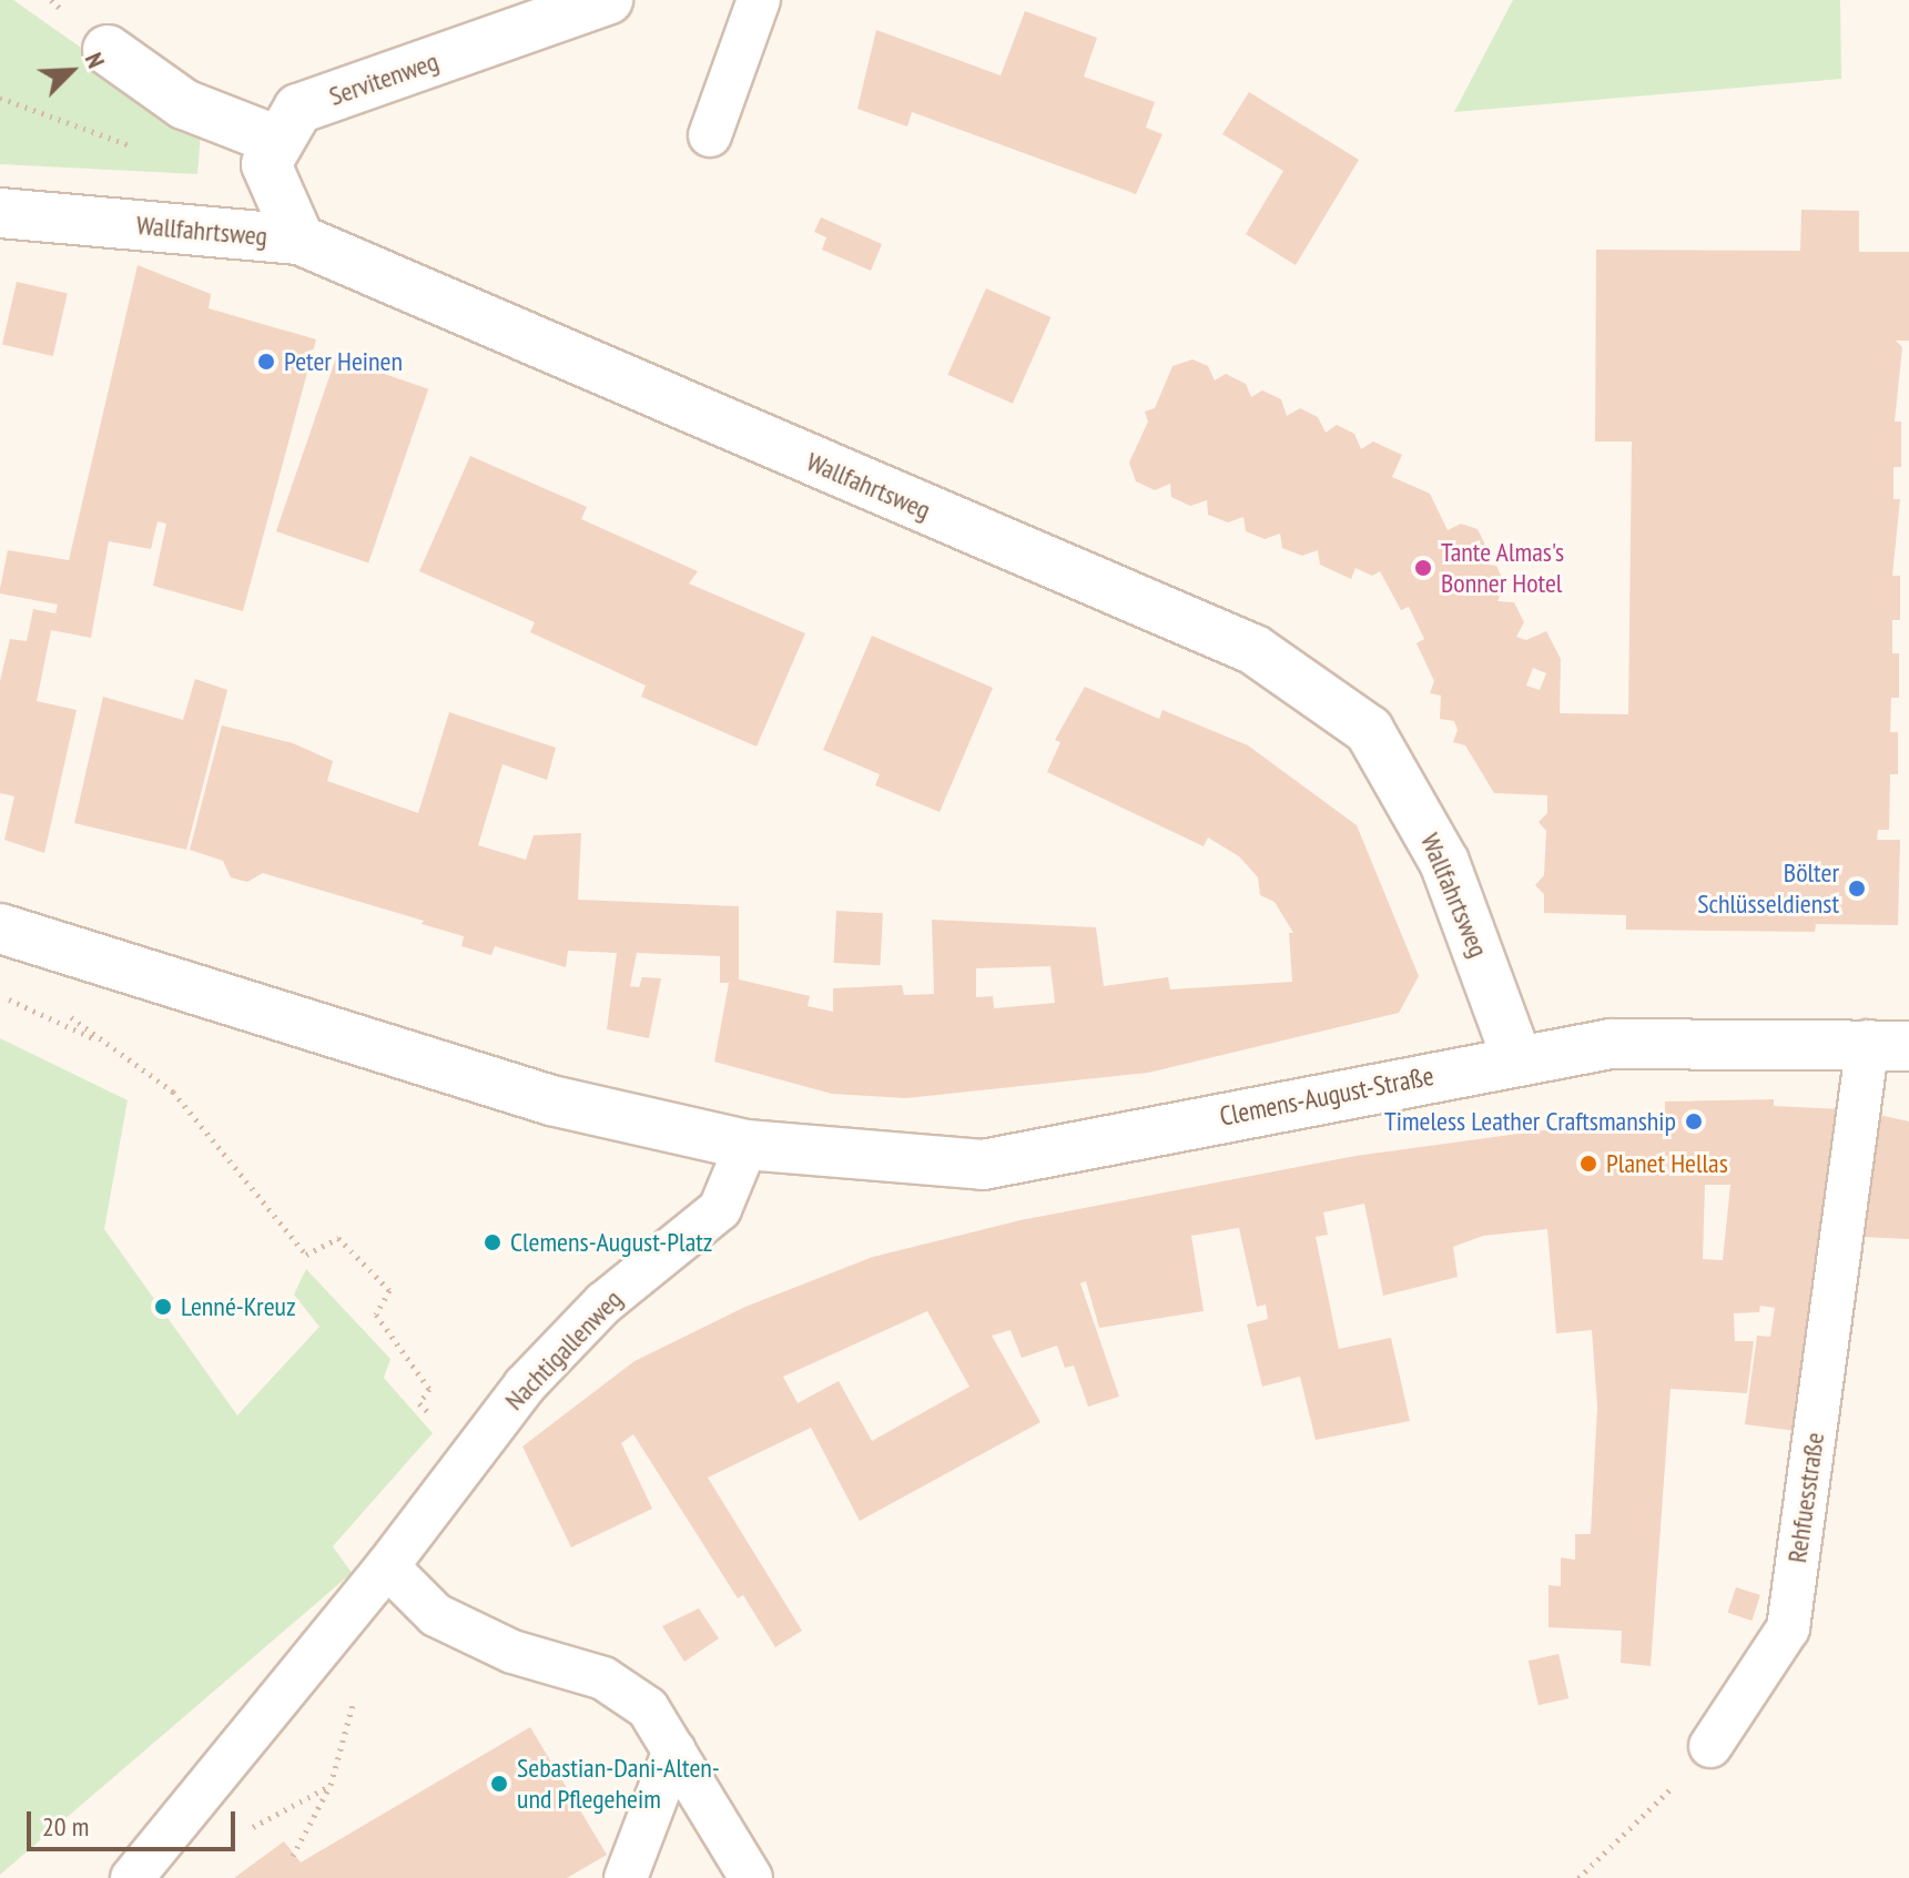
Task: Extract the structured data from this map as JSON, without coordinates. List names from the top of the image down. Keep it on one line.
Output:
{"streets":{"street":["Servitenweg","Wallfahrtsweg","Clemens-August-Straße"],"lane":["Nachtigallenweg","Rehfuesstraße"]},"crossings":[["Wallfahrtsweg","Clemens-August-Straße"],["Clemens-August-Straße","Nachtigallenweg"],["Clemens-August-Straße","Rehfuesstraße"]],"places":["Peter Heinen","Tante Almas's Bonner Hotel","Bölter Schlüsseldienst","Timeless Leather Craftsmanship","Planet Hellas","Clemens-August-Platz","Lenné-Kreuz","Sebastian-Dani-Alten- und Pflegeheim"],"scale_bar":"20 m","north":"top right"}
